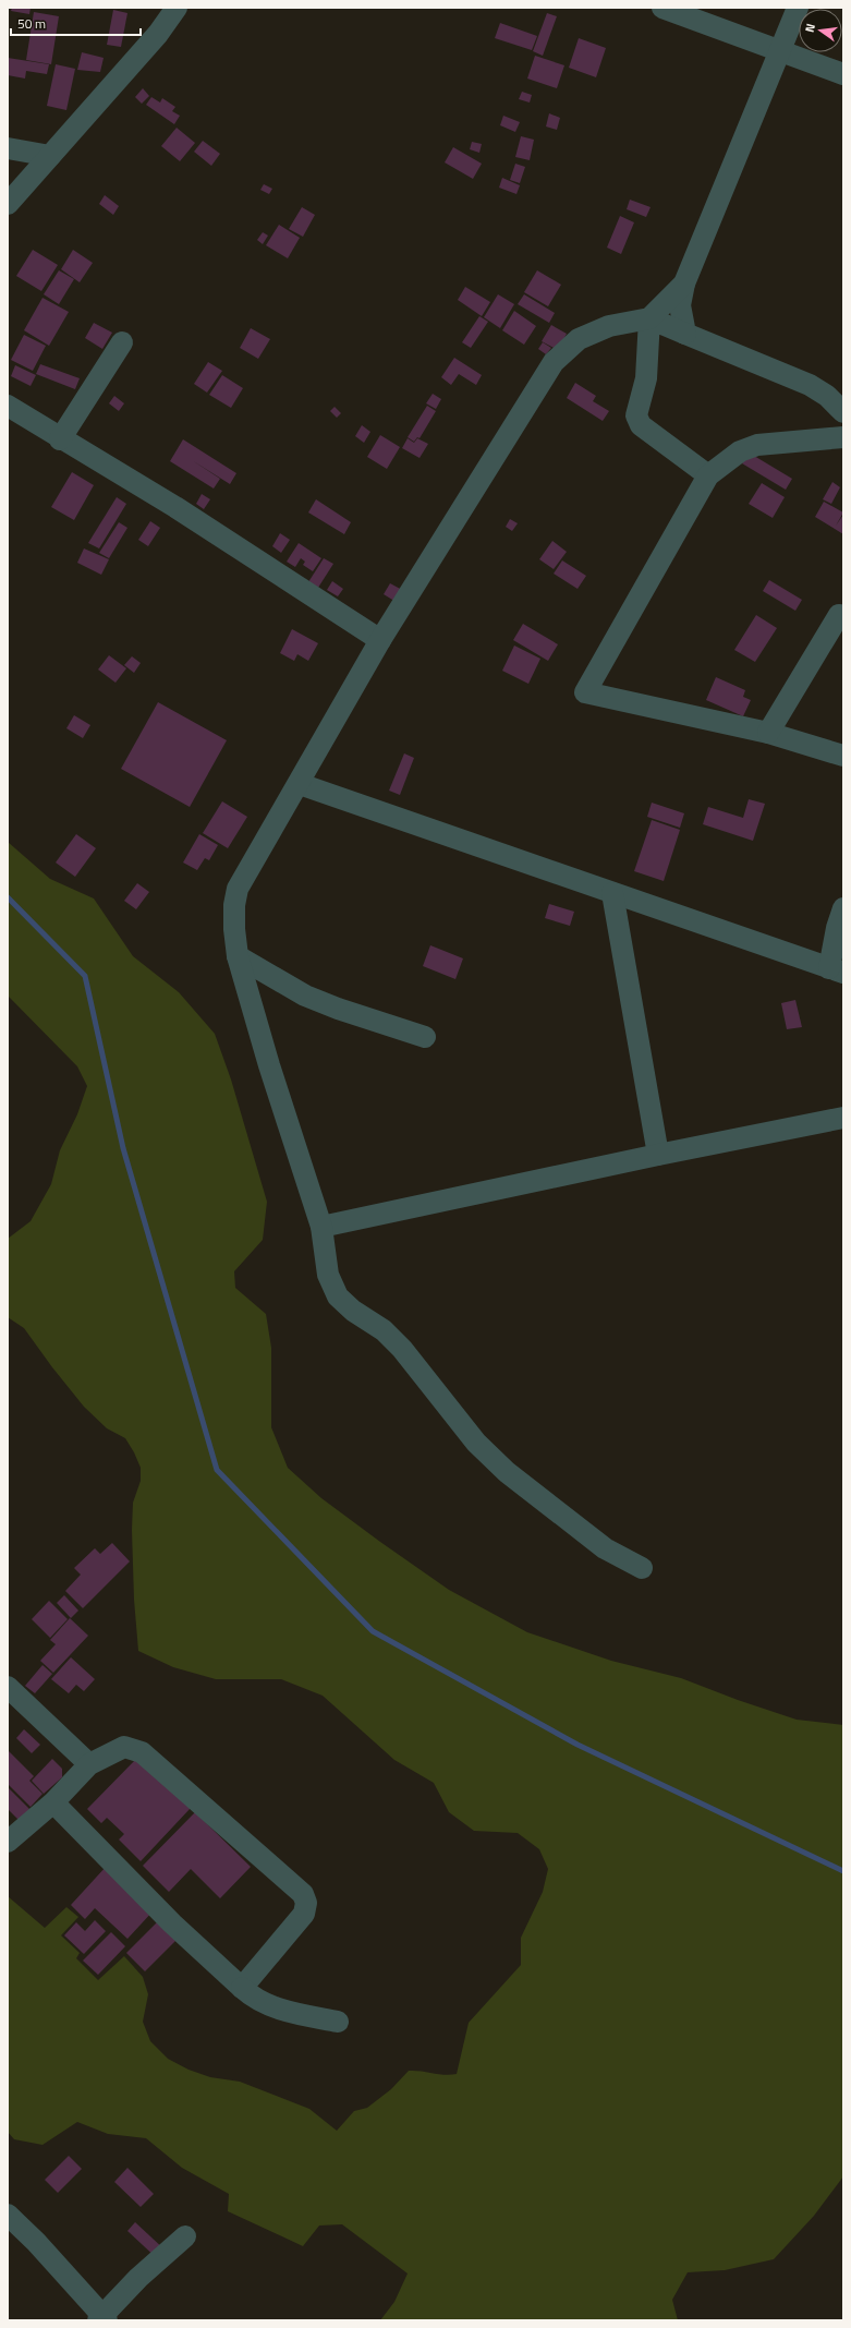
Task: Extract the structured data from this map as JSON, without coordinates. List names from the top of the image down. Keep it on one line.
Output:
{"scale_bar":"50 m","north":"left"}
